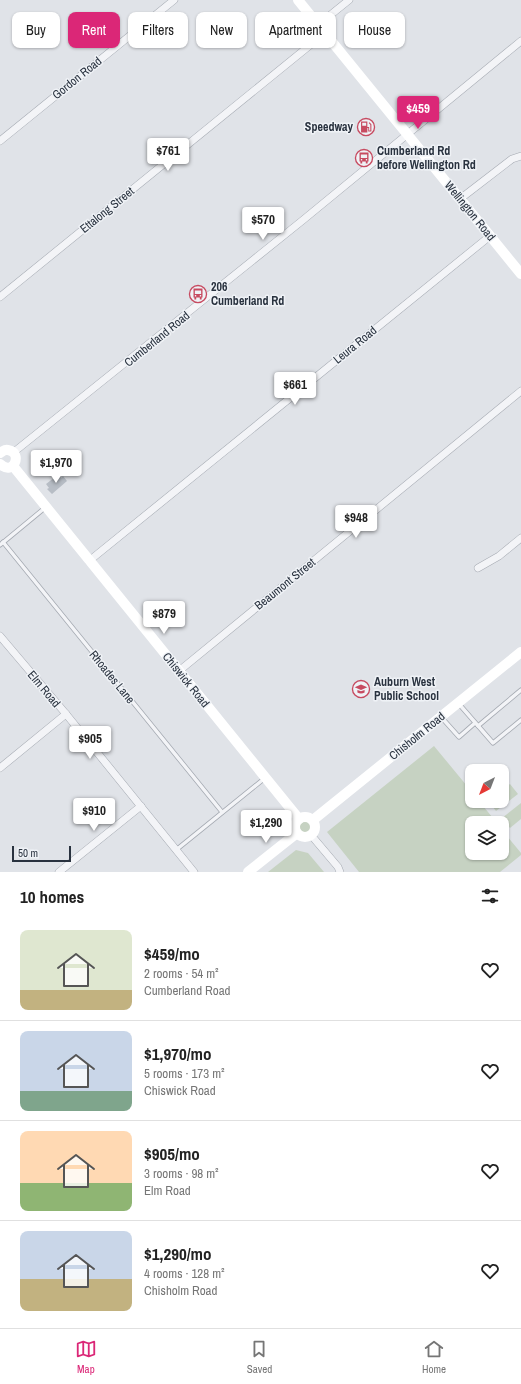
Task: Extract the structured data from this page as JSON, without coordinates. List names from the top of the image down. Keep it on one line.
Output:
{"streets":{"main road":["Wellington Road","Chiswick Road","Chisholm Road"],"street":["Gordon Road","Ettalong Street","Cumberland Road","Leura Road","Beaumont Street","Elm Road"],"lane":["Rhoades Lane"]},"crossings":[["Wellington Road","Cumberland Road"],["Wellington Road","Leura Road"],["Leura Road","Chiswick Road"],["Beaumont Street","Chiswick Road"],["Rhoades Lane","Chiswick Road"],["Chiswick Road","Chisholm Road"]],"places":{"fuel station":["Speedway"],"bus stop":["Cumberland Rd before Wellington Rd","206 Cumberland Rd"],"school or university":["Auburn West Public School"]},"scale_bar":"50 m","north":"bottom left","page":{"chip":["Buy","Rent","Filters","New","Apartment","House"],"price":["$459","$761","$570","$661","$1,970","$948","$879","$905","$910","$1,290"],"scale":"50 m","heading":"10 homes","list":[{"name":"$459/mo","note":"2 rooms · 54 m² · Cumberland Road"},{"name":"$1,970/mo","note":"5 rooms · 173 m² · Chiswick Road"},{"name":"$905/mo","note":"3 rooms · 98 m² · Elm Road"},{"name":"$1,290/mo","note":"4 rooms · 128 m² · Chisholm Road"}],"tabs":["Map","Saved","Home"]}}
